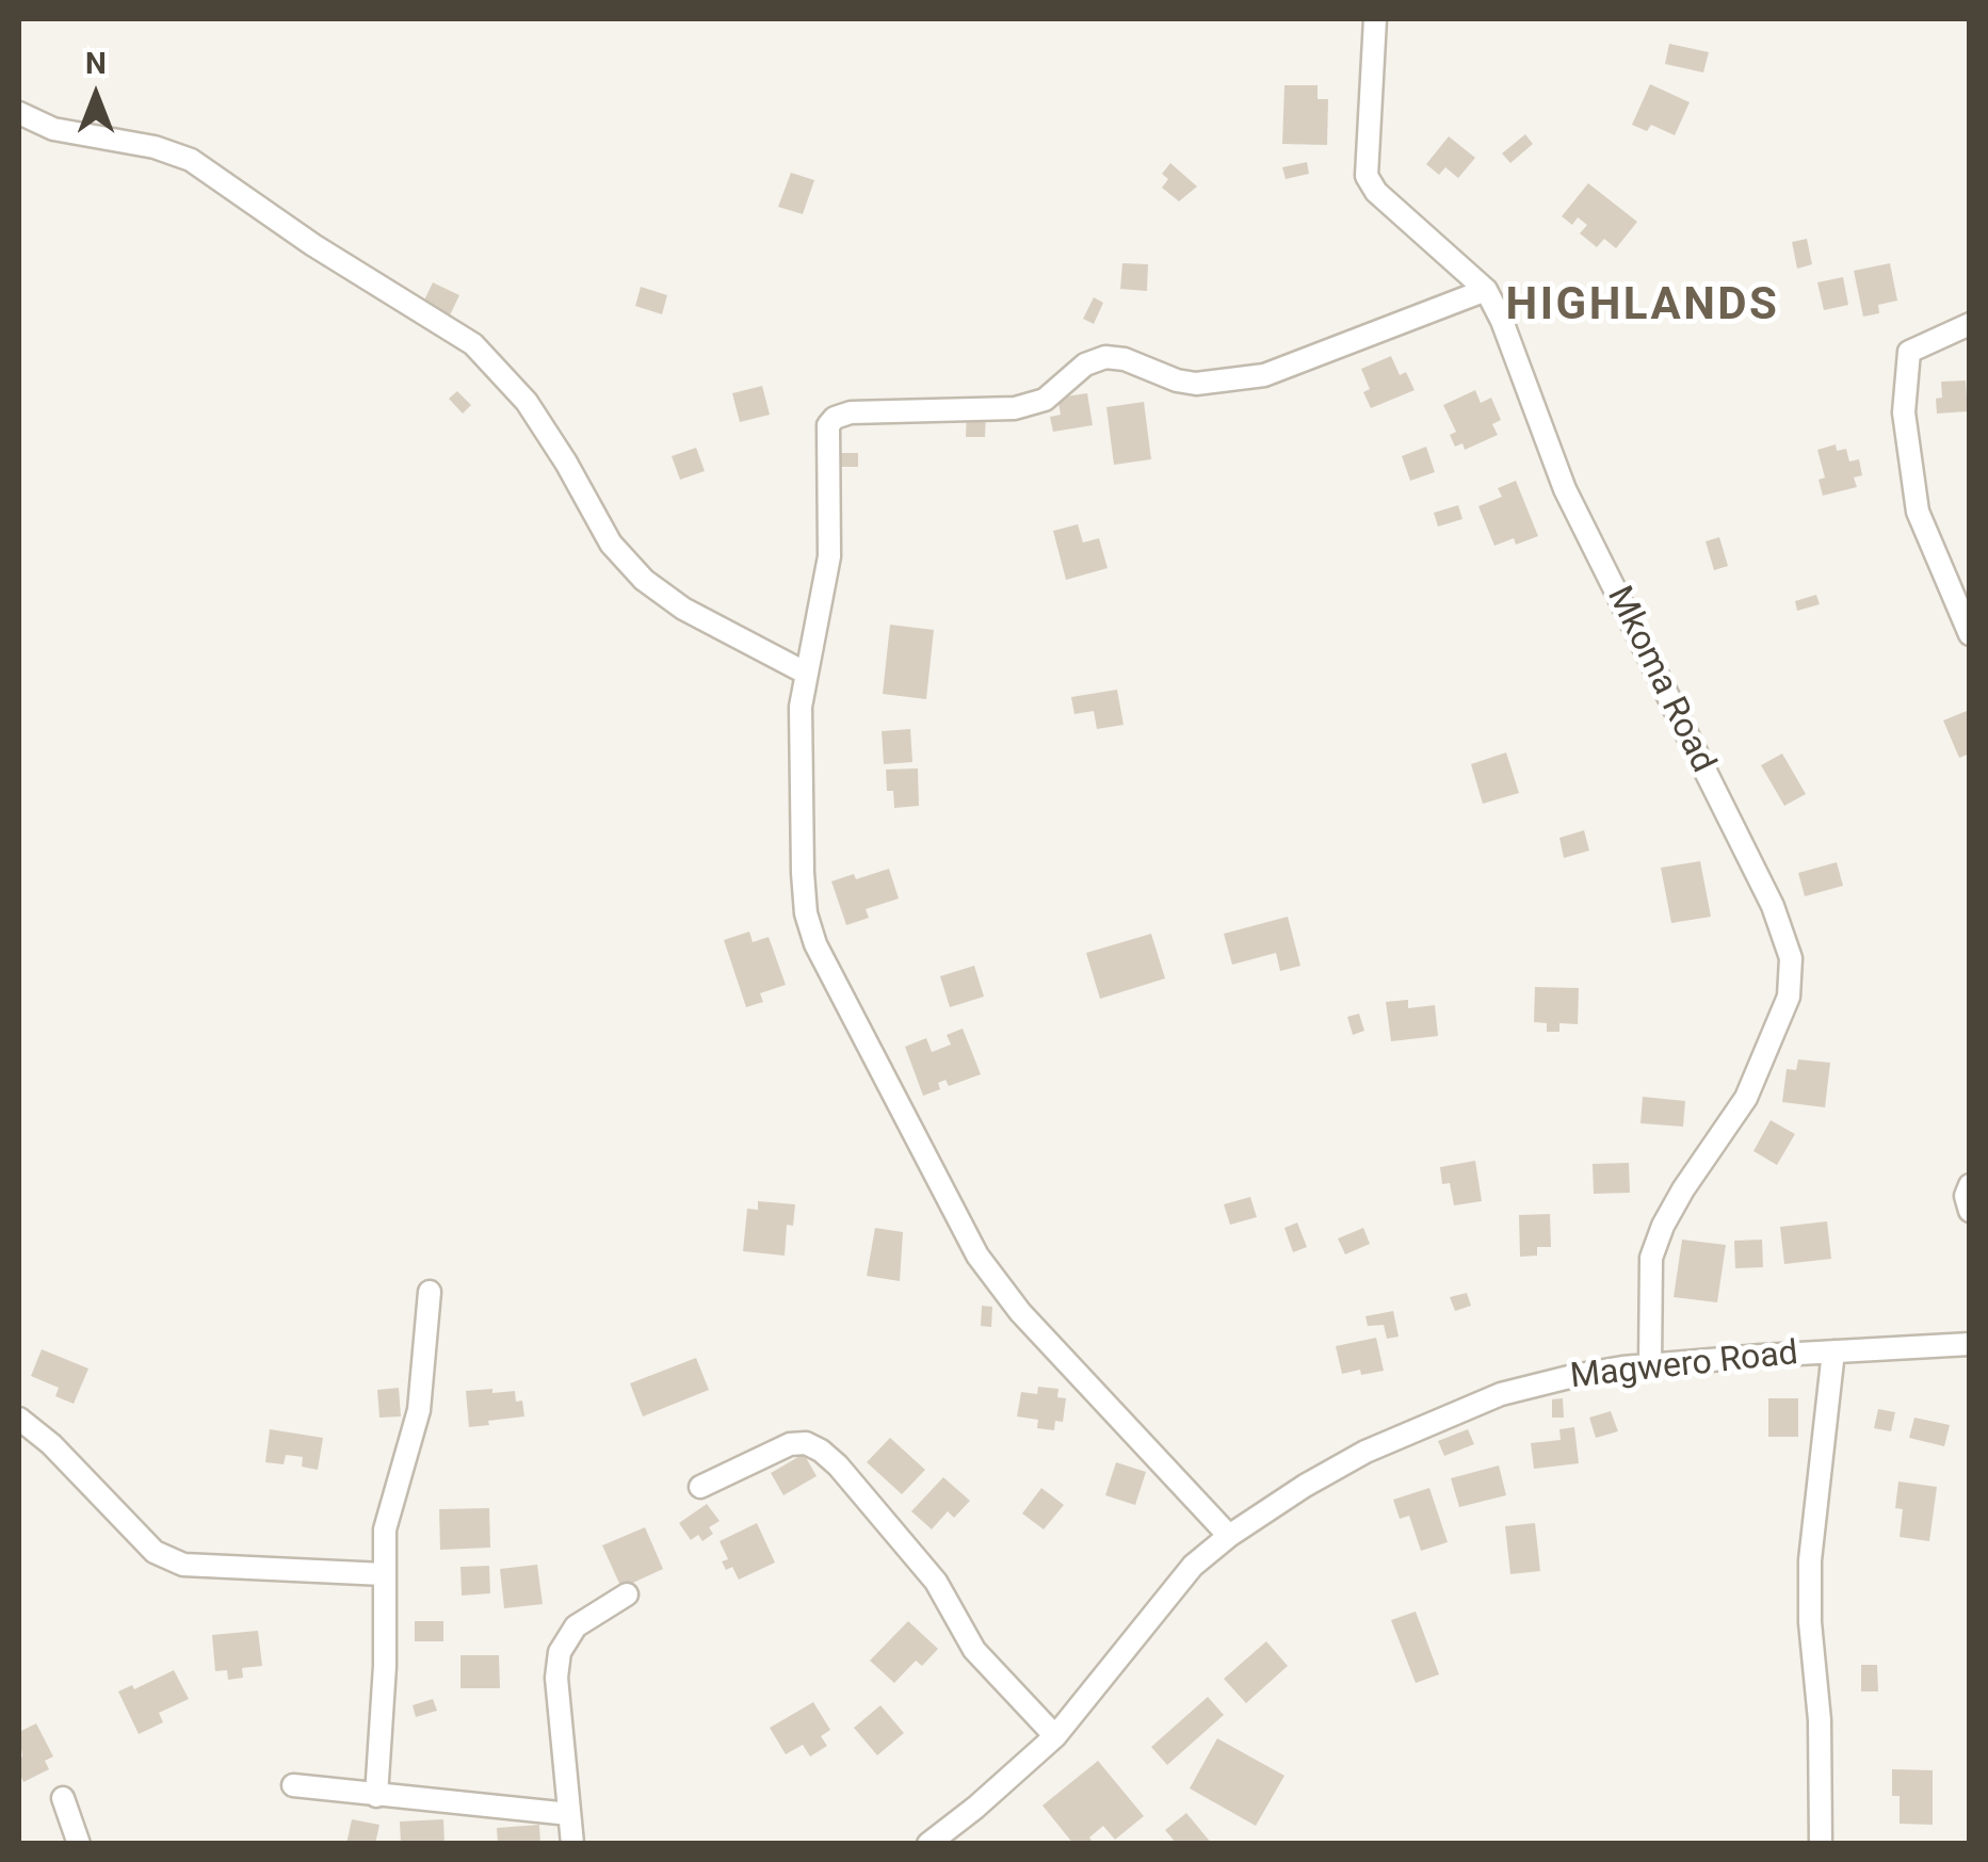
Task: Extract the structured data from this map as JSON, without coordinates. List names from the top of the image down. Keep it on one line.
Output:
{"streets":{"street":["Mkoma Road","Magwero Road"]},"crossings":[["Mkoma Road","Magwero Road"]],"districts":["HIGHLANDS"],"north":"top"}
